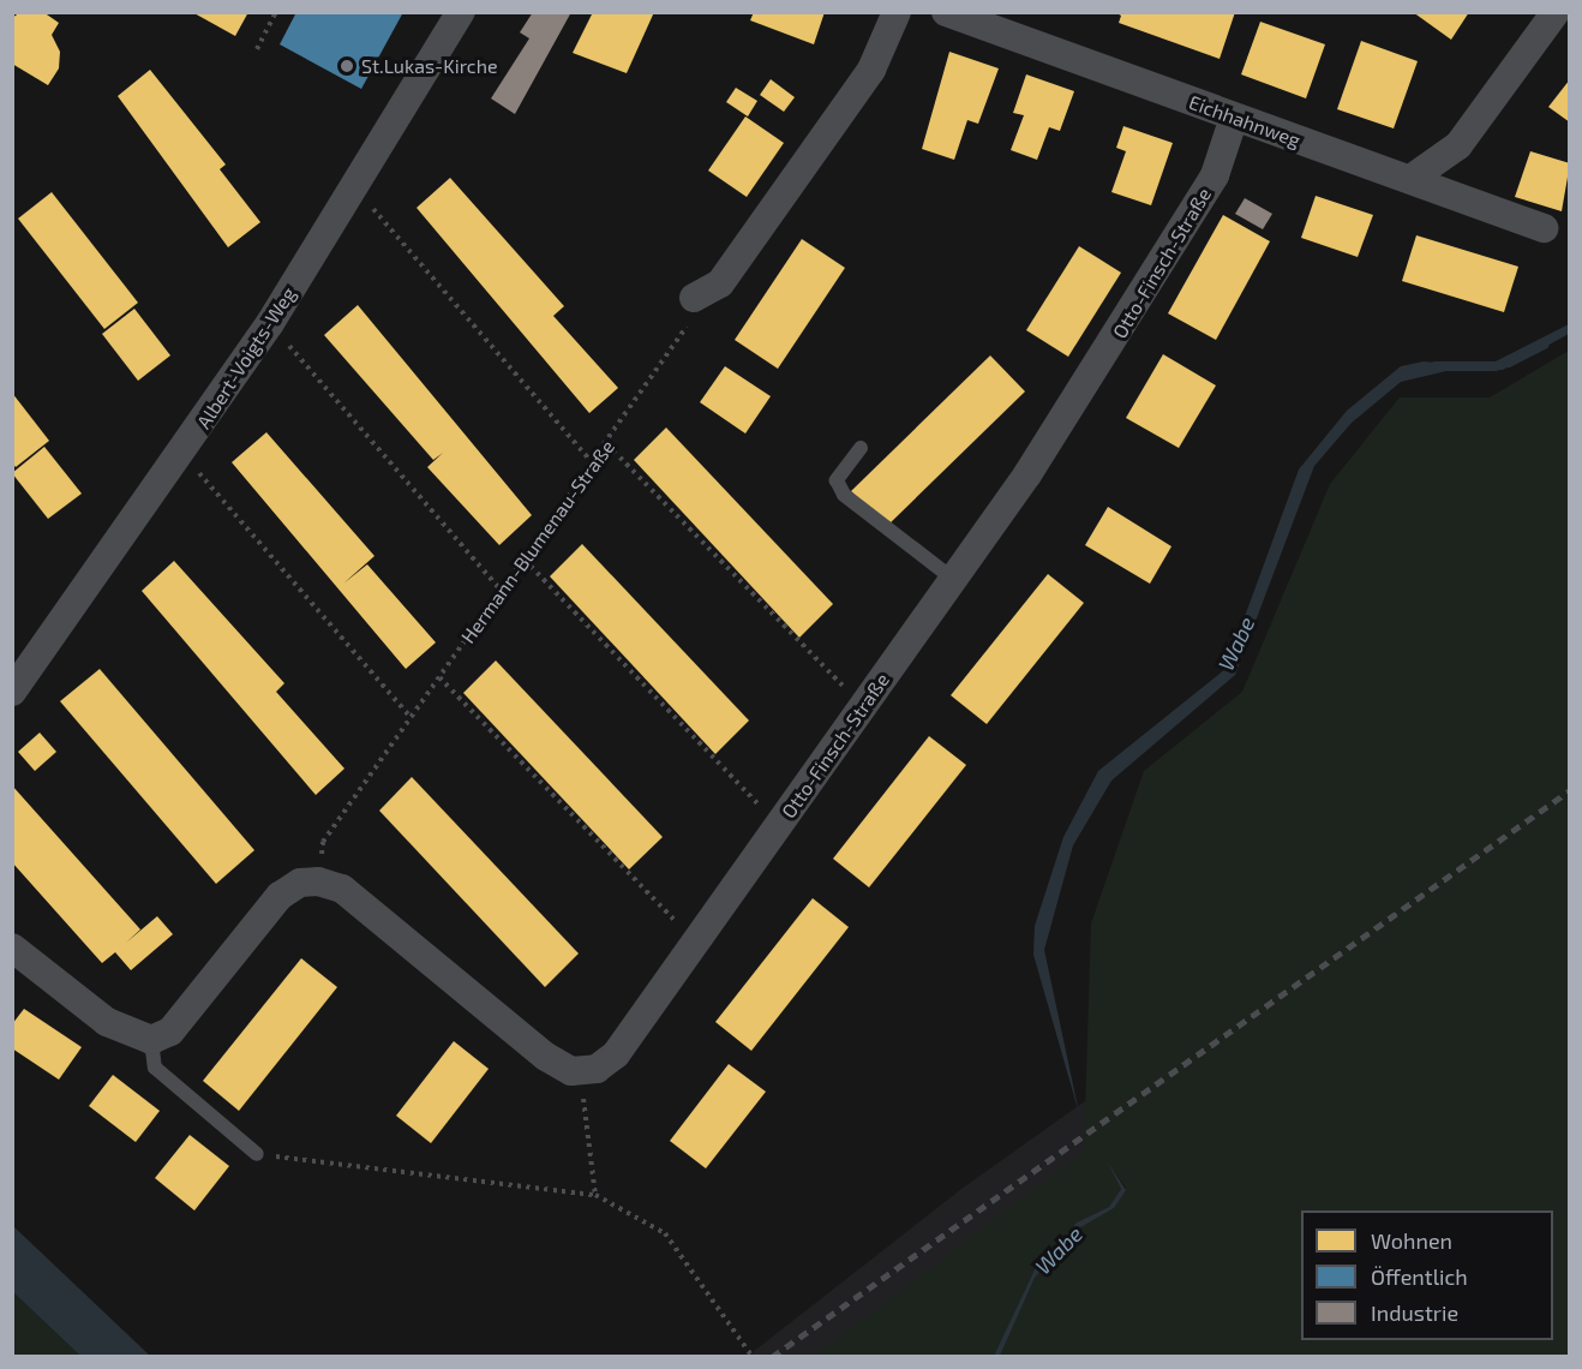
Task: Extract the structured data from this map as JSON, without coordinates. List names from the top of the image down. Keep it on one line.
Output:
{"streets":{"street":["Eichhahnweg","Otto-Finsch-Straße","Albert-Voigts-Weg"],"path":["Hermann-Blumenau-Straße"]},"crossings":[["Eichhahnweg","Otto-Finsch-Straße"]],"water":["Wabe"],"places":["St.Lukas-Kirche"],"legend":["Wohnen","Öffentlich","Industrie"]}
